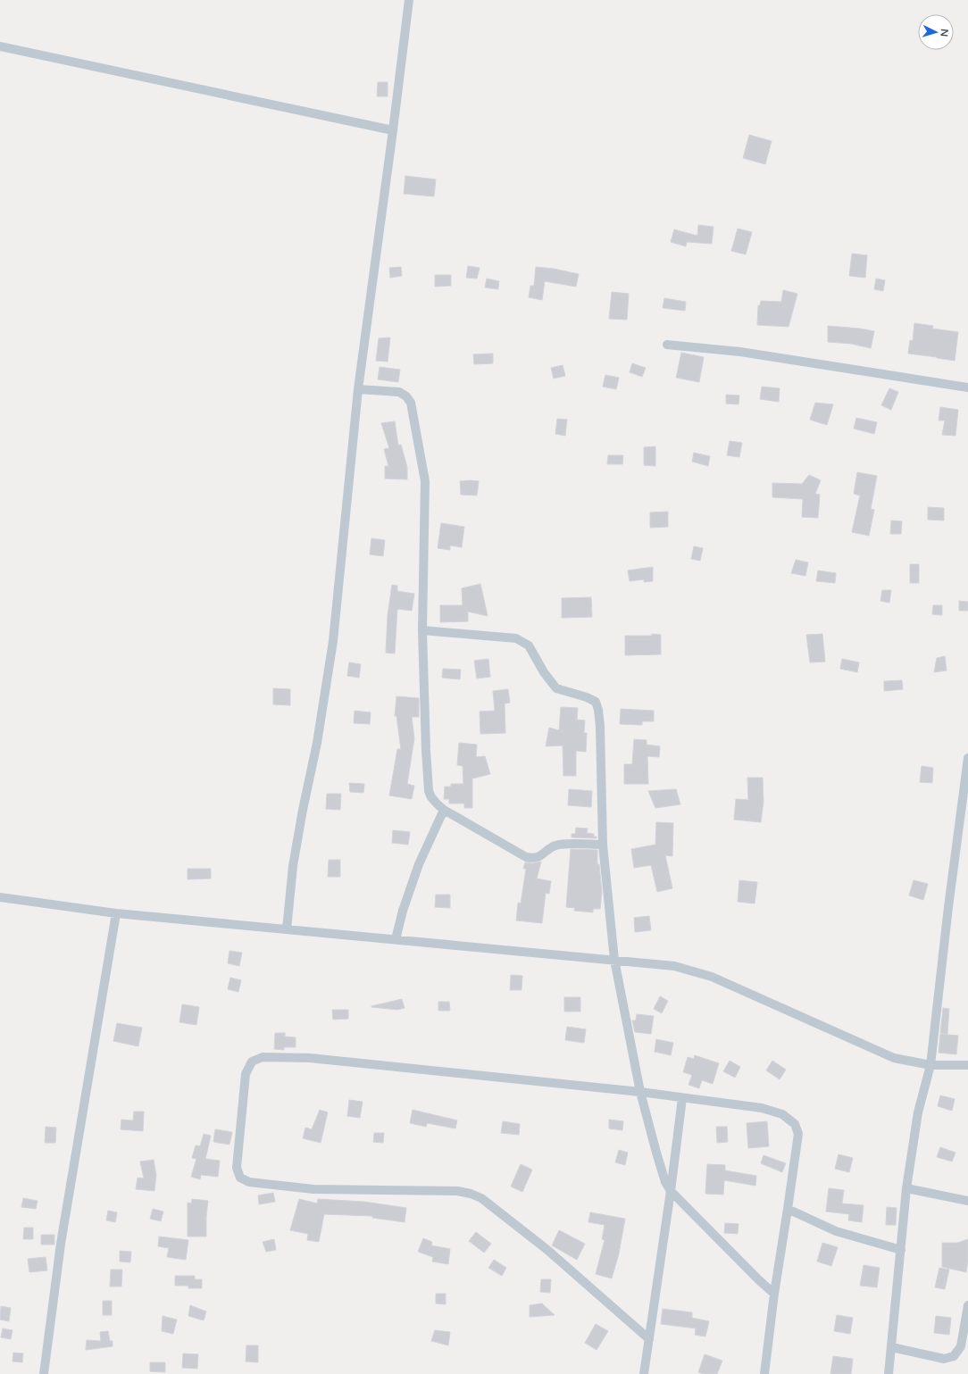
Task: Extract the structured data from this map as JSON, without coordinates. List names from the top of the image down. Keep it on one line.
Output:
{"north":"right"}
